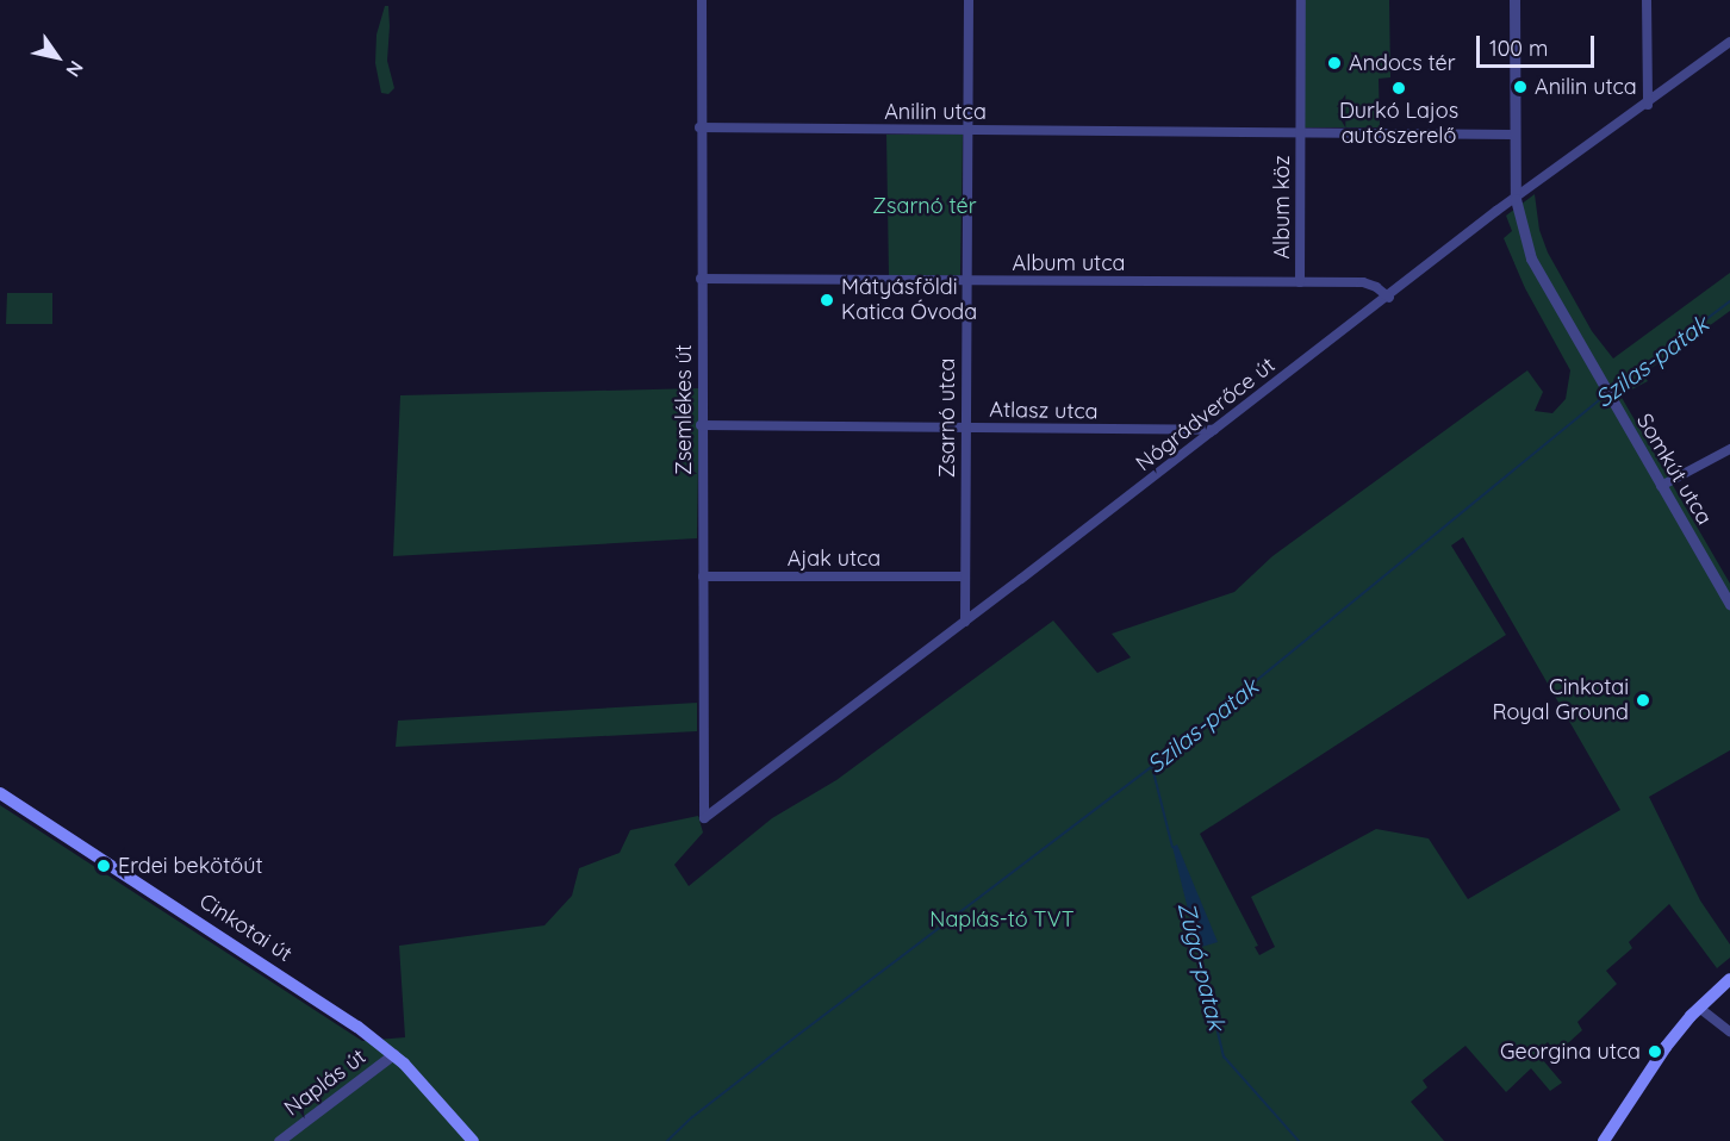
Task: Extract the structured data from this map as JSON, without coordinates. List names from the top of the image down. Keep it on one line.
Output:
{"streets":{"main road":["Cinkotai út"],"street":["Anilin utca","Album köz","Album utca","Zsemlékes út","Atlasz utca","Nógrádverőce út","Zsarnó utca","Somkút utca","Ajak utca","Naplás út"]},"crossings":[["Anilin utca","Album köz"],["Anilin utca","Zsemlékes út"],["Anilin utca","Zsarnó utca"],["Anilin utca","Somkút utca"],["Album köz","Album utca"],["Album utca","Zsemlékes út"],["Album utca","Nógrádverőce út"],["Album utca","Zsarnó utca"],["Zsemlékes út","Atlasz utca"],["Zsemlékes út","Nógrádverőce út"],["Zsemlékes út","Ajak utca"],["Atlasz utca","Nógrádverőce út"],["Atlasz utca","Zsarnó utca"],["Nógrádverőce út","Zsarnó utca"],["Nógrádverőce út","Somkút utca"],["Zsarnó utca","Ajak utca"],["Cinkotai út","Naplás út"]],"water":["Szilas-patak","Zúgó-patak"],"parks":["Zsarnó tér","Naplás-tó TVT"],"places":["Andocs tér","Anilin utca","Durkó Lajos autószerelő","Mátyásföldi Katica Óvoda","Cinkotai Royal Ground","Erdei bekötőút","Georgina utca"],"scale_bar":"100 m","north":"bottom right"}
